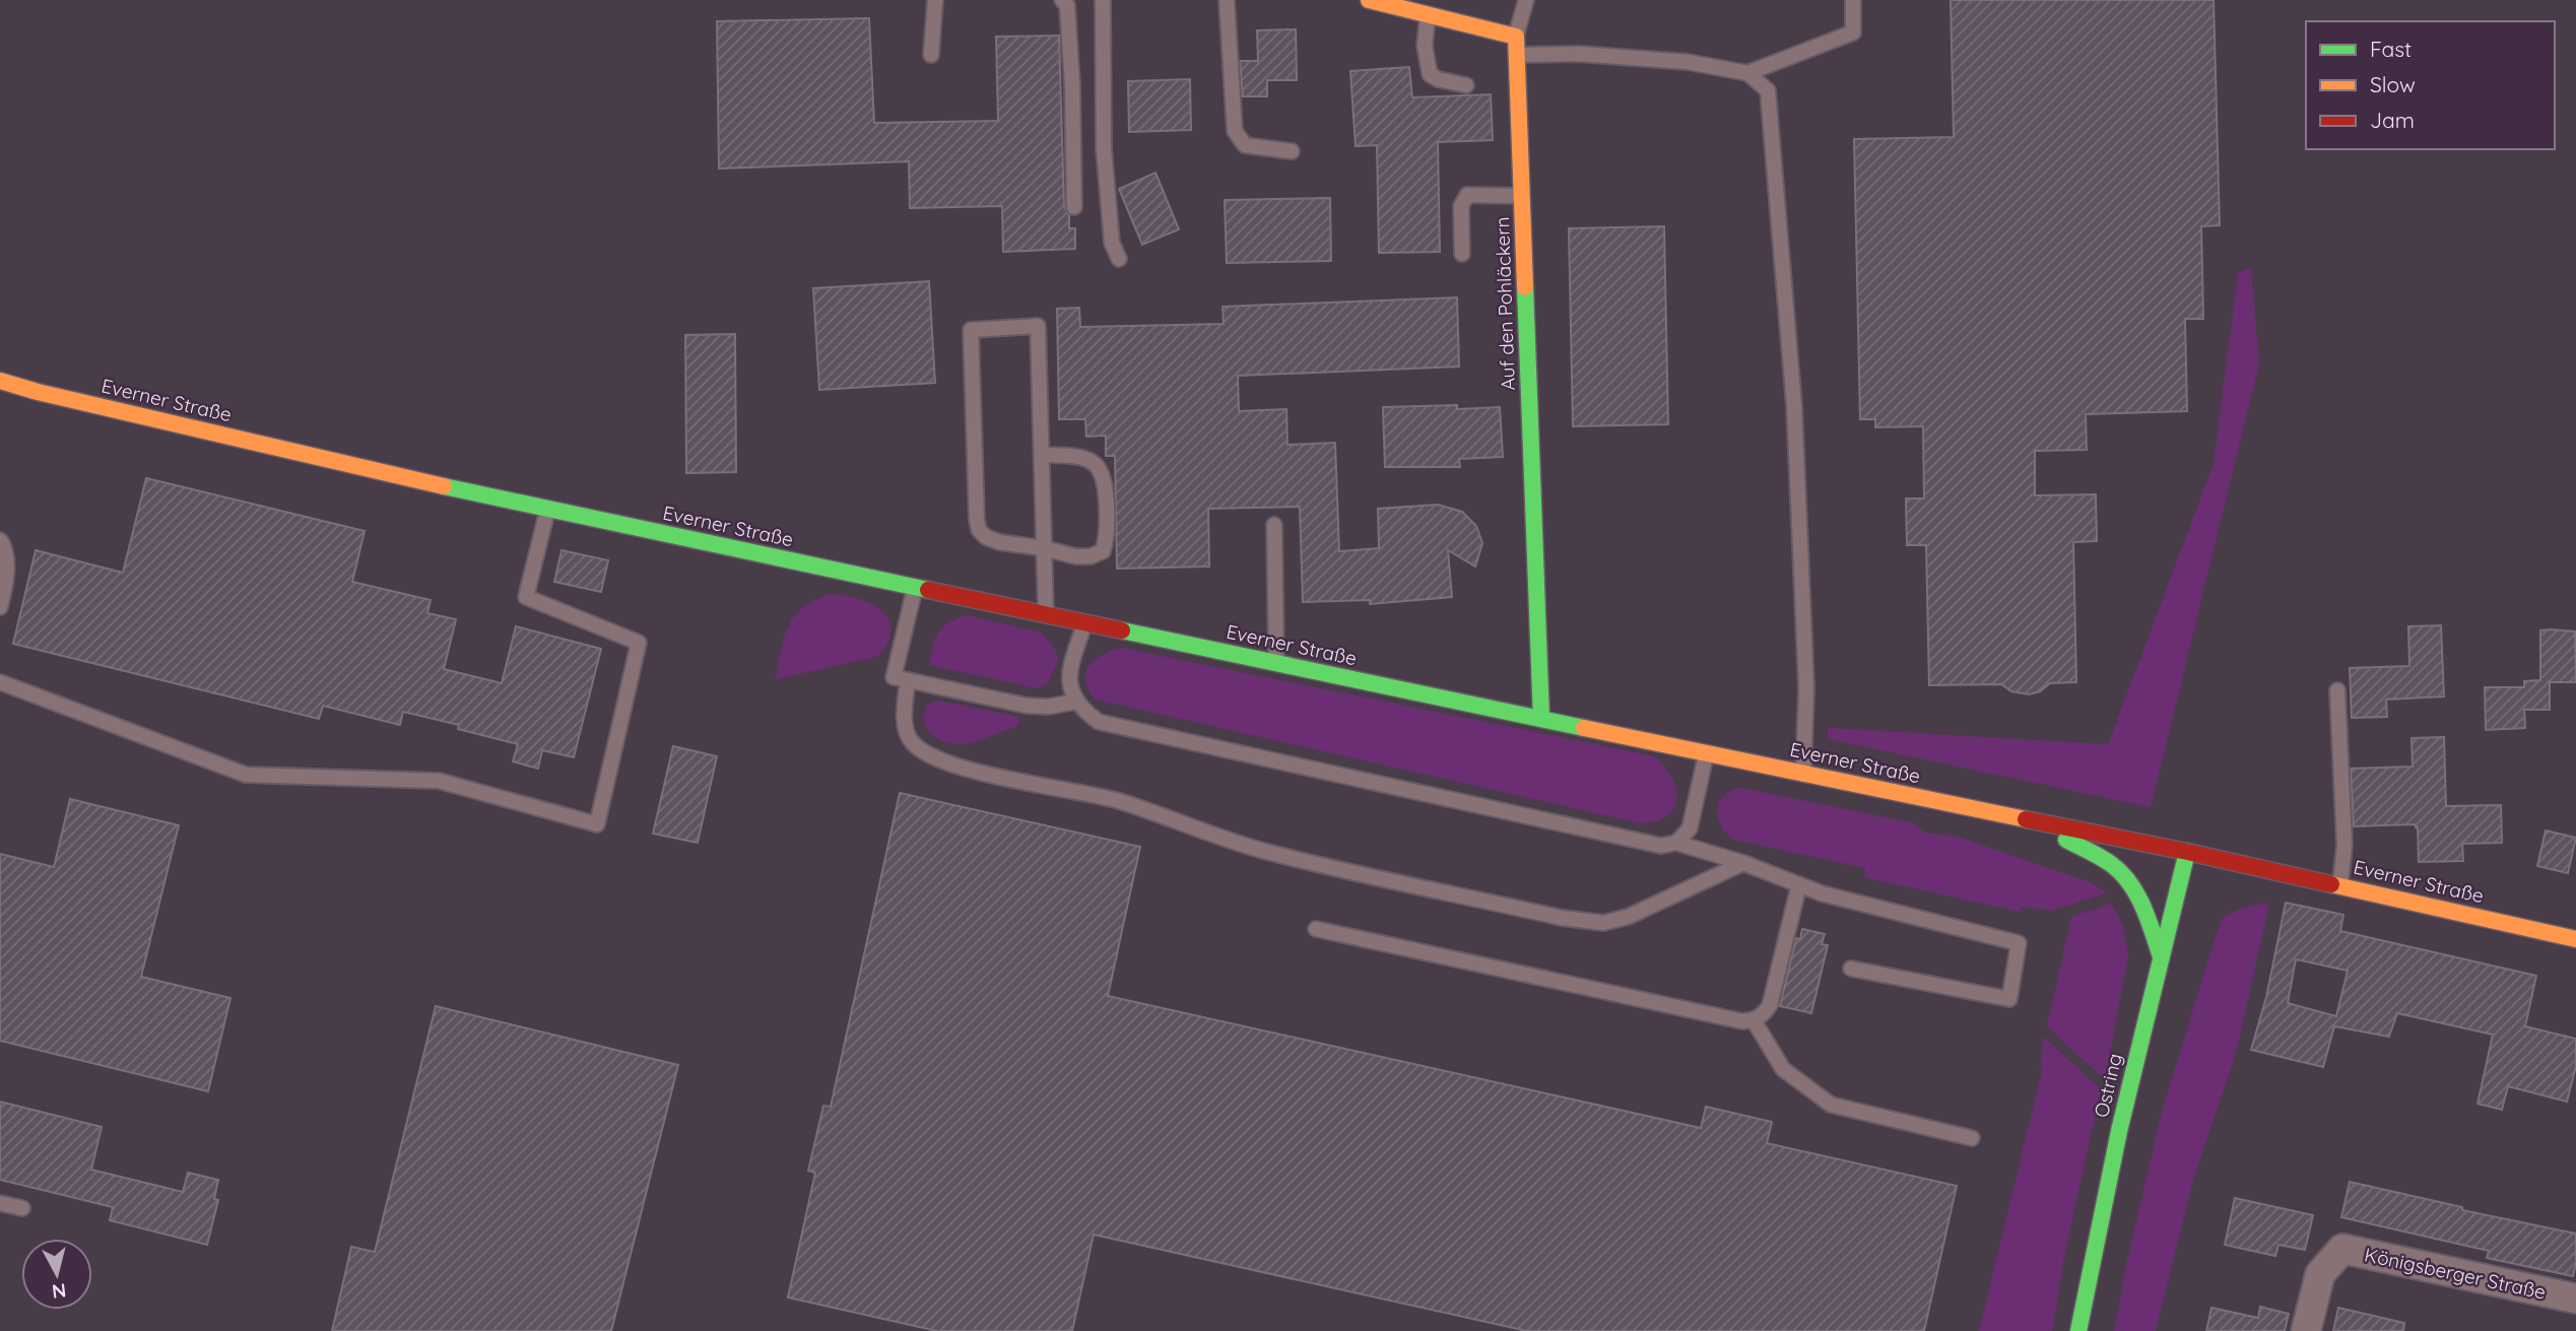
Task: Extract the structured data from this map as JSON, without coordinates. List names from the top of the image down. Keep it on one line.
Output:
{"streets":{"street":["Auf den Pohläckern","Everner Straße","Ostring","Königsberger Straße"]},"crossings":[["Auf den Pohläckern","Everner Straße"],["Everner Straße","Ostring"]],"legend":["Fast","Slow","Jam"],"north":"bottom"}
